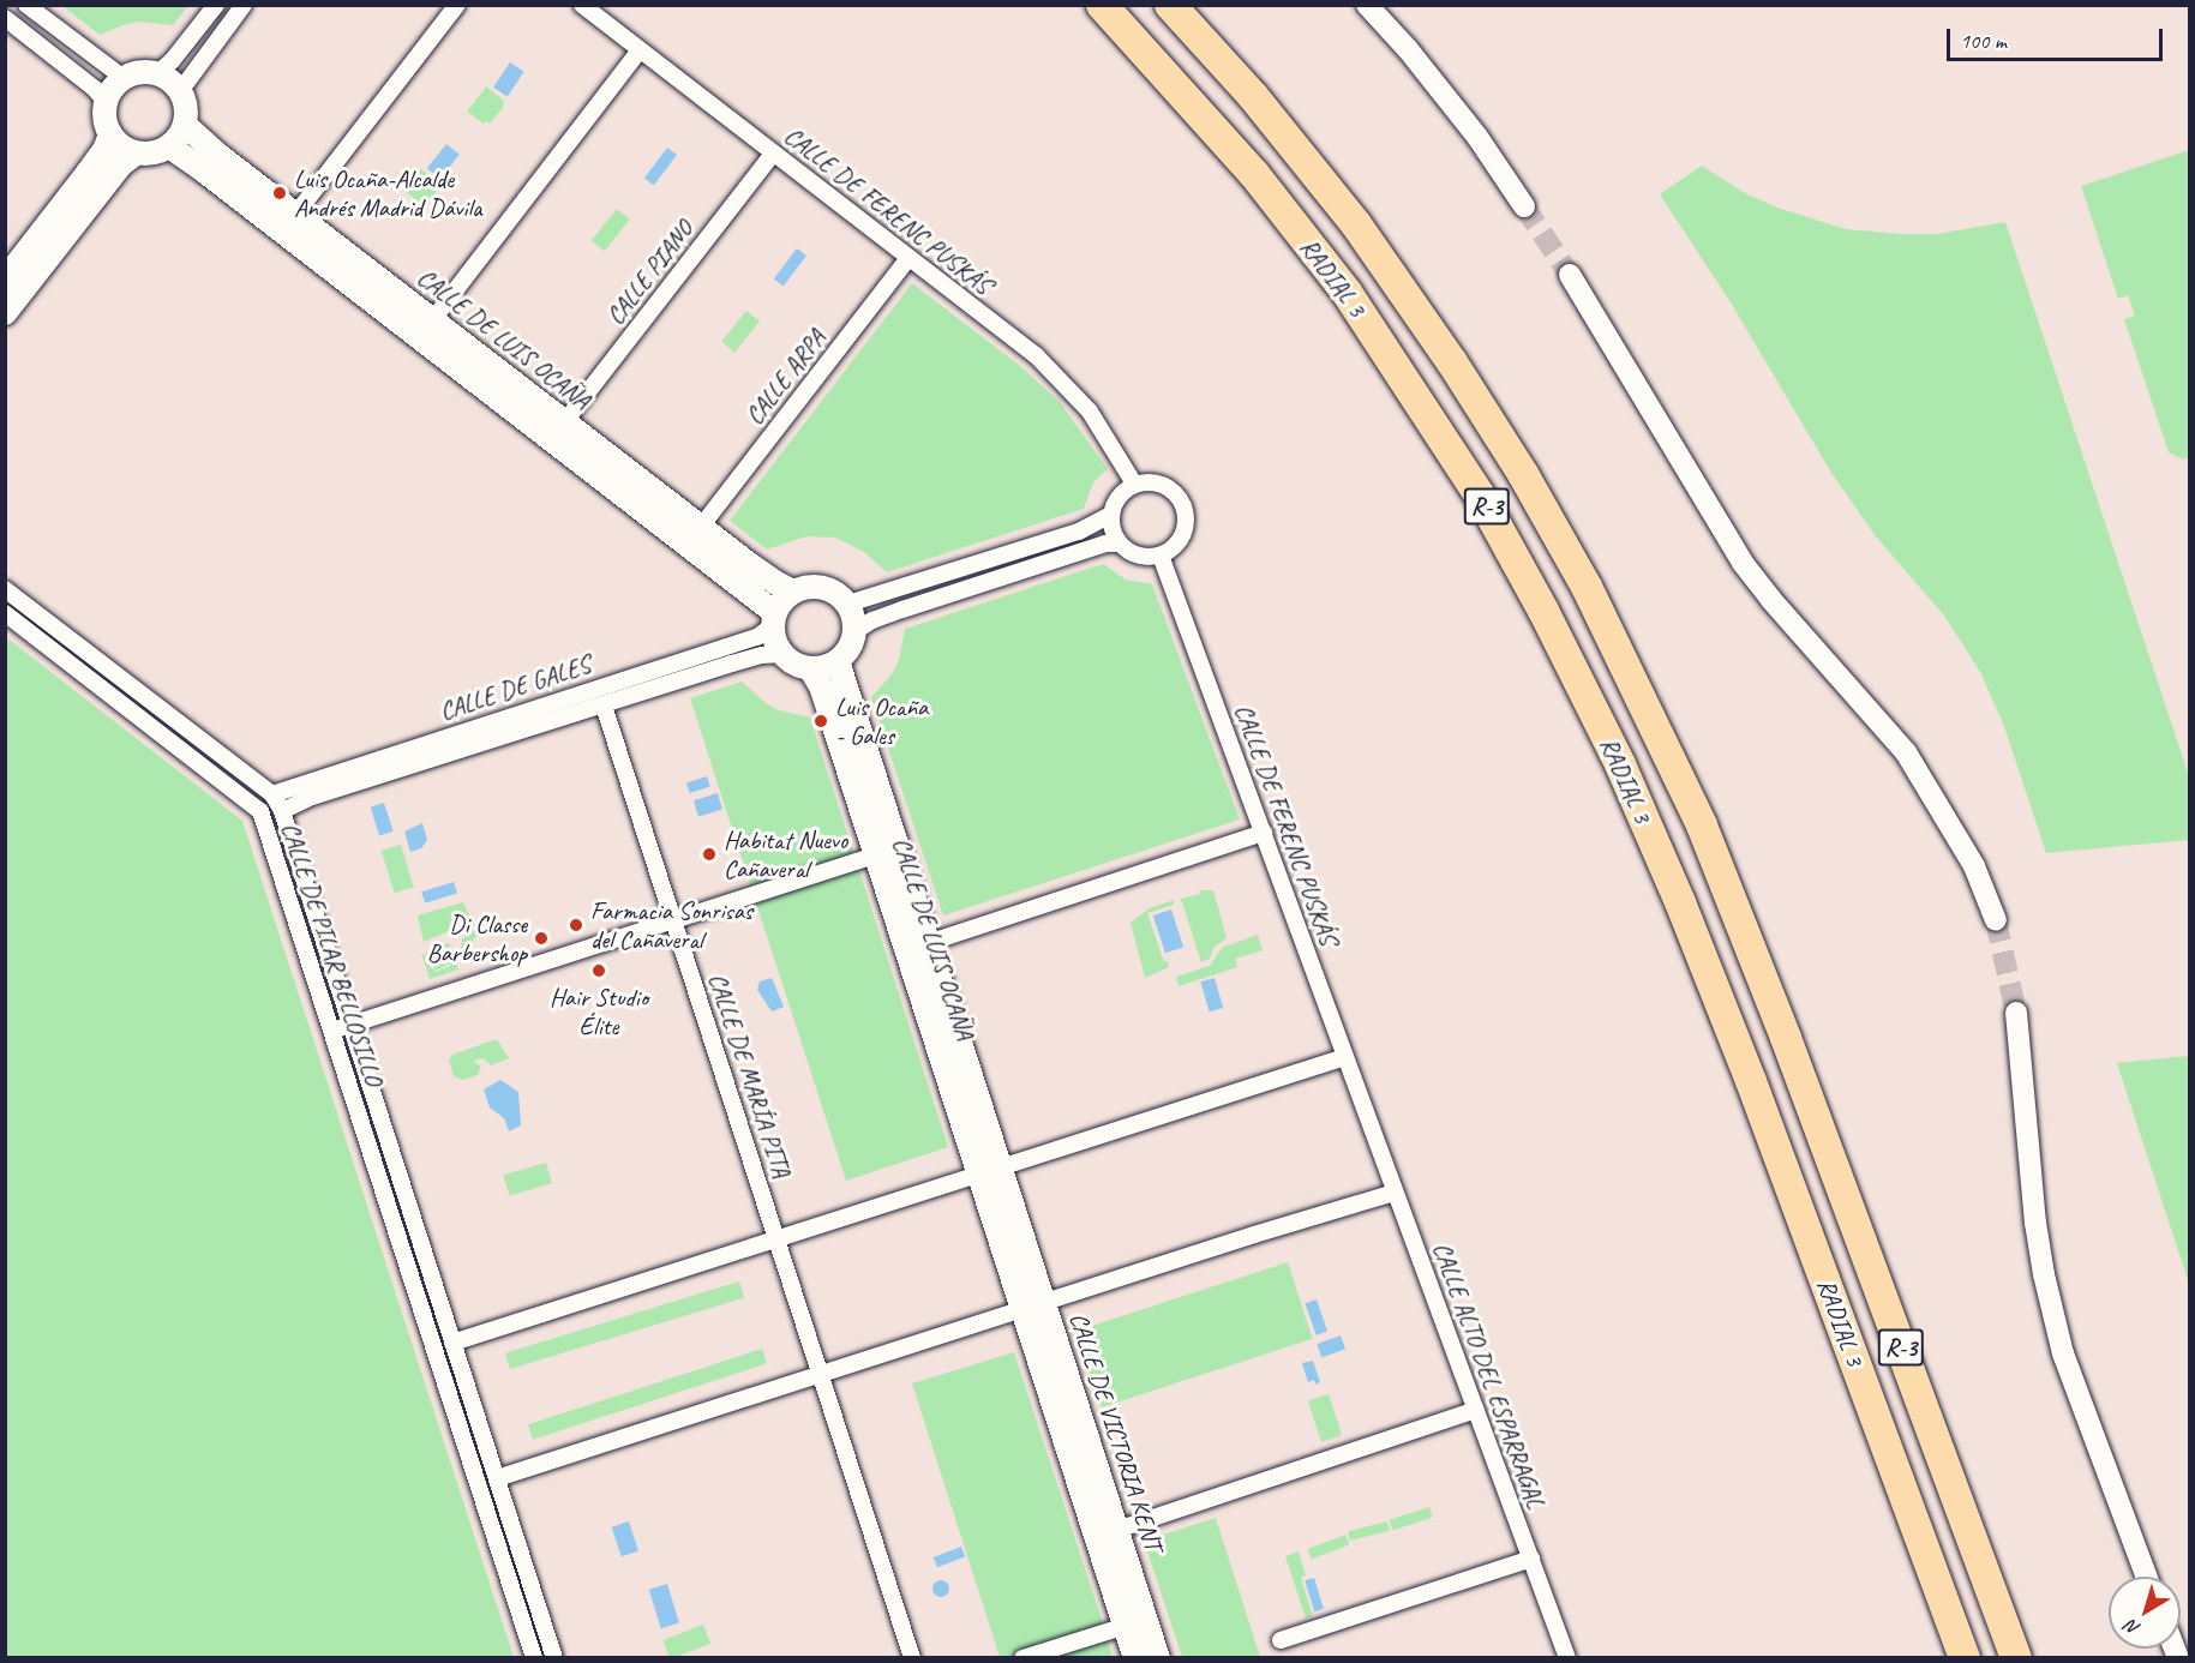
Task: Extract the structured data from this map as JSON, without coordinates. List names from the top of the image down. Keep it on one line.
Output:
{"streets":{"highway":["RADIAL 3","R-3"],"main road":["CALLE DE LUIS OCAÑA","CALLE DE VICTORIA KENT"],"street":["CALLE DE FERENC PUSKÁS","CALLE PIANO","CALLE ARPA","CALLE DE GALES","CALLE DE PILAR BELLOSILLO","CALLE DE MARÍA PITA","CALLE ALTO DEL ESPARRAGAL"]},"crossings":[["CALLE DE FERENC PUSKÁS","CALLE PIANO"],["CALLE DE FERENC PUSKÁS","CALLE ARPA"],["CALLE DE FERENC PUSKÁS","CALLE ALTO DEL ESPARRAGAL"],["CALLE PIANO","CALLE DE LUIS OCAÑA"],["CALLE DE LUIS OCAÑA","CALLE ARPA"],["CALLE DE LUIS OCAÑA","CALLE DE GALES"],["CALLE DE LUIS OCAÑA","CALLE DE VICTORIA KENT"],["CALLE DE GALES","CALLE DE PILAR BELLOSILLO"],["CALLE DE GALES","CALLE DE MARÍA PITA"]],"places":["Luis Ocaña-Alcalde Andrés Madrid Dávila","Luis Ocaña - Gales","Habitat Nuevo Cañaveral","Farmacia Sonrisas del Cañaveral","Di Classe Barbershop","Hair Studio Élite"],"scale_bar":"100 m","north":"bottom left"}
